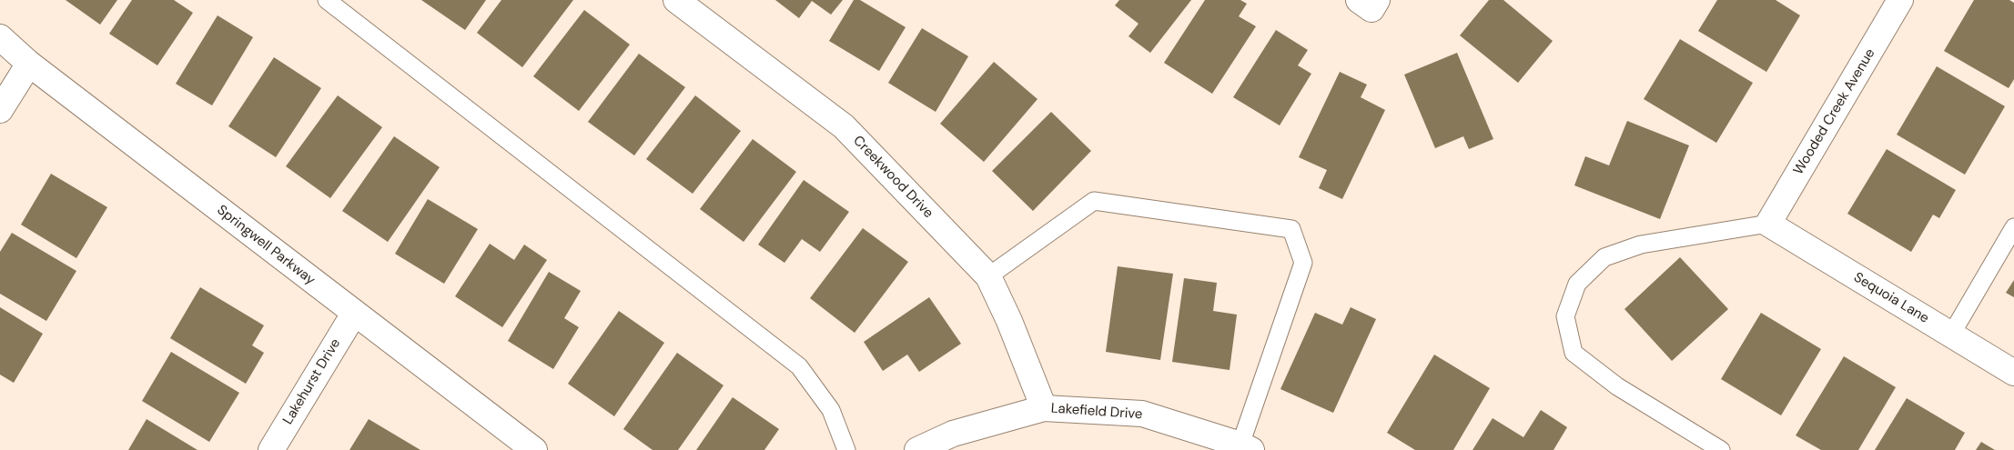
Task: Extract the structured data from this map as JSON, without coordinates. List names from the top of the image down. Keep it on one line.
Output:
{"streets":{"street":["Wooded Creek Avenue","Creekwood Drive","Springwell Parkway","Sequoia Lane","Lakehurst Drive","Lakefield Drive"]},"crossings":[["Wooded Creek Avenue","Sequoia Lane"],["Creekwood Drive","Lakefield Drive"],["Springwell Parkway","Lakehurst Drive"]]}
